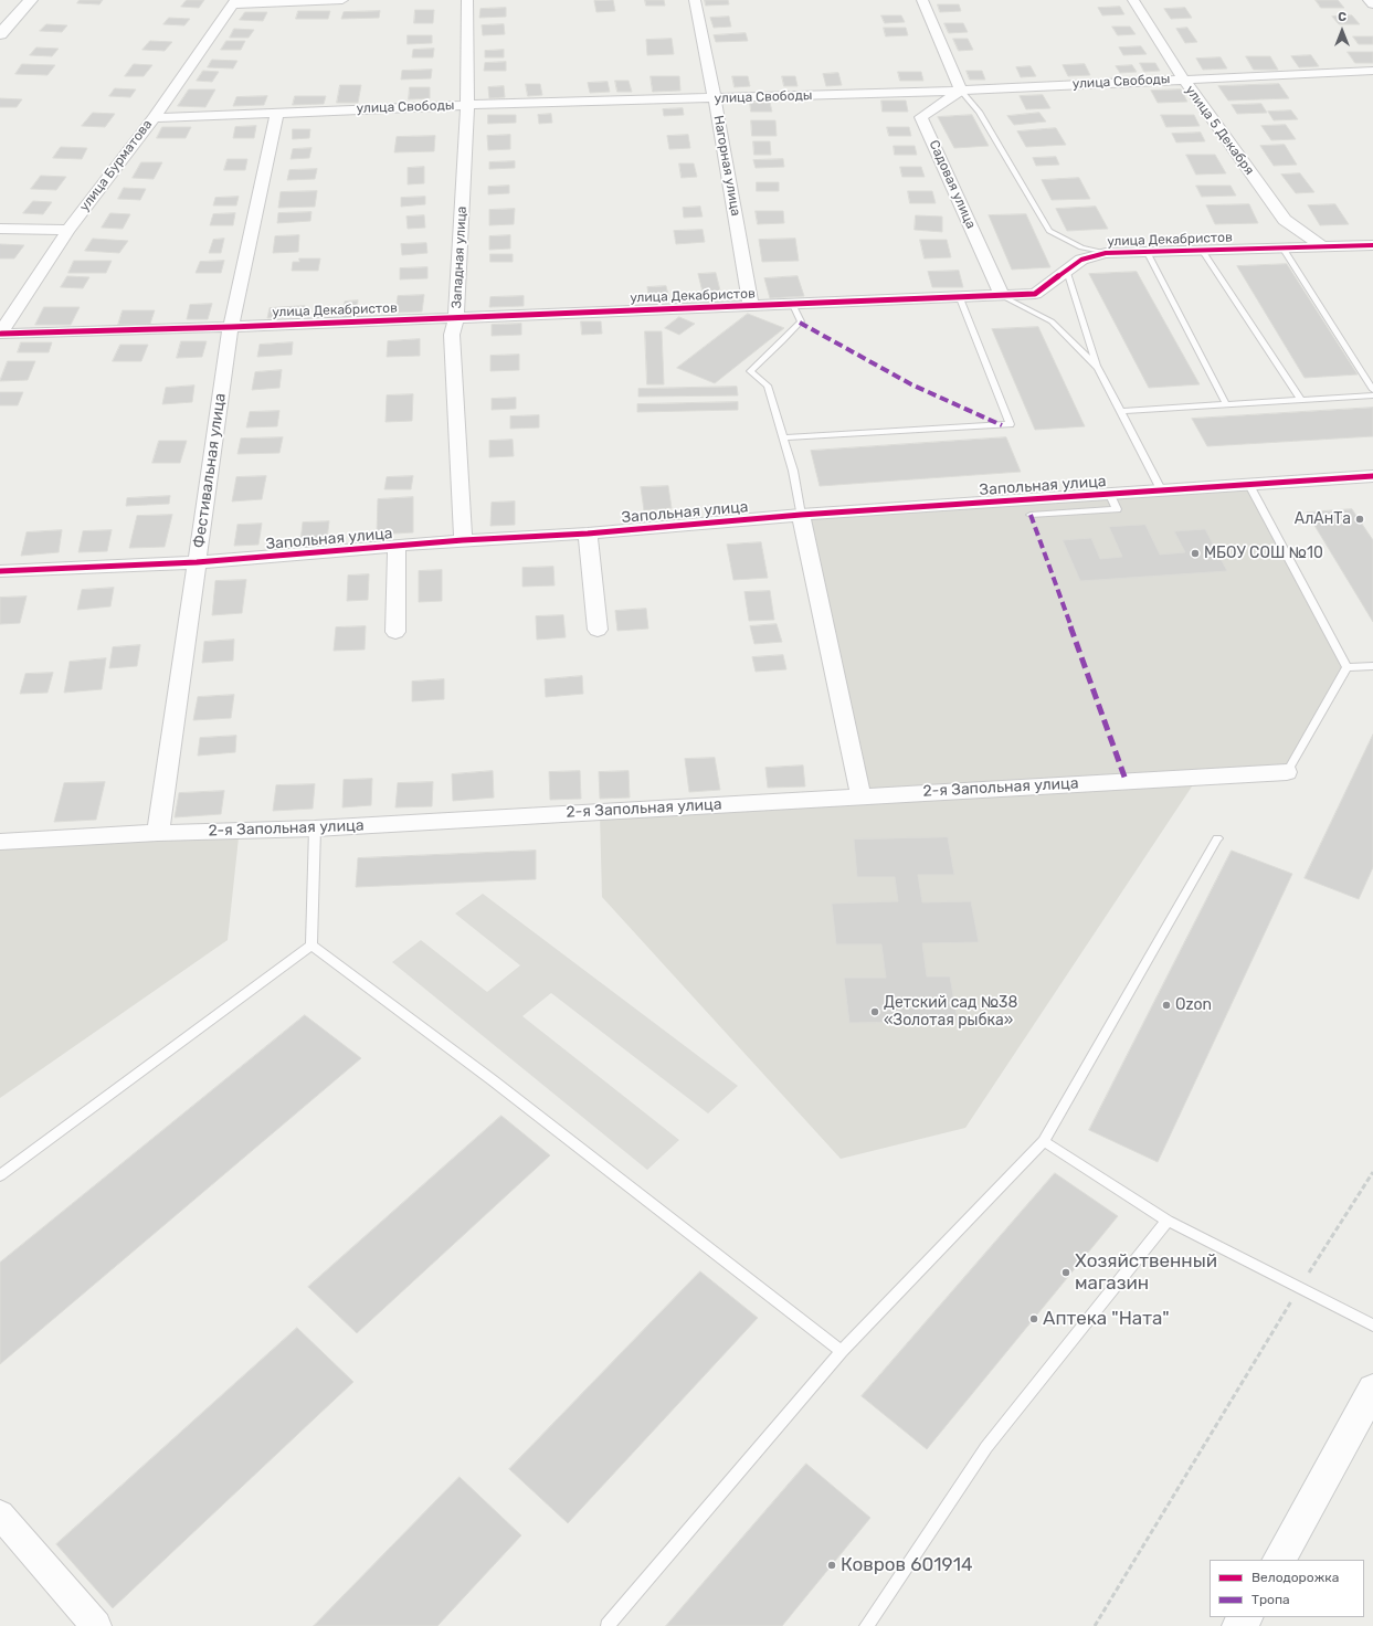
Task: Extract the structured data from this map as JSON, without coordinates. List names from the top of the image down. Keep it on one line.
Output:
{"streets":{"street":["улица Свободы","улица 5 Декабря","улица Бурматова","Нагорная улица","Садовая улица","улица Декабристов","Западная улица","Фестивальная улица","Запольная улица","2-я Запольная улица"]},"crossings":[["улица Свободы","улица 5 Декабря"],["улица Свободы","улица Бурматова"],["улица Свободы","Нагорная улица"],["улица Свободы","Садовая улица"],["улица Свободы","Западная улица"],["улица Свободы","Фестивальная улица"],["улица 5 Декабря","улица Декабристов"],["улица Бурматова","улица Декабристов"],["Нагорная улица","улица Декабристов"],["Садовая улица","улица Декабристов"],["улица Декабристов","Западная улица"],["улица Декабристов","Фестивальная улица"],["Западная улица","Запольная улица"],["Фестивальная улица","Запольная улица"],["Фестивальная улица","2-я Запольная улица"]],"places":["АлАнТа","МБОУ СОШ №10","Ozon","Детский сад №38 «Золотая рыбка»","Хозяйственный магазин","Аптека \"Ната\"","Ковров 601914"],"legend":["Велодорожка","Тропа"],"north":"top"}
